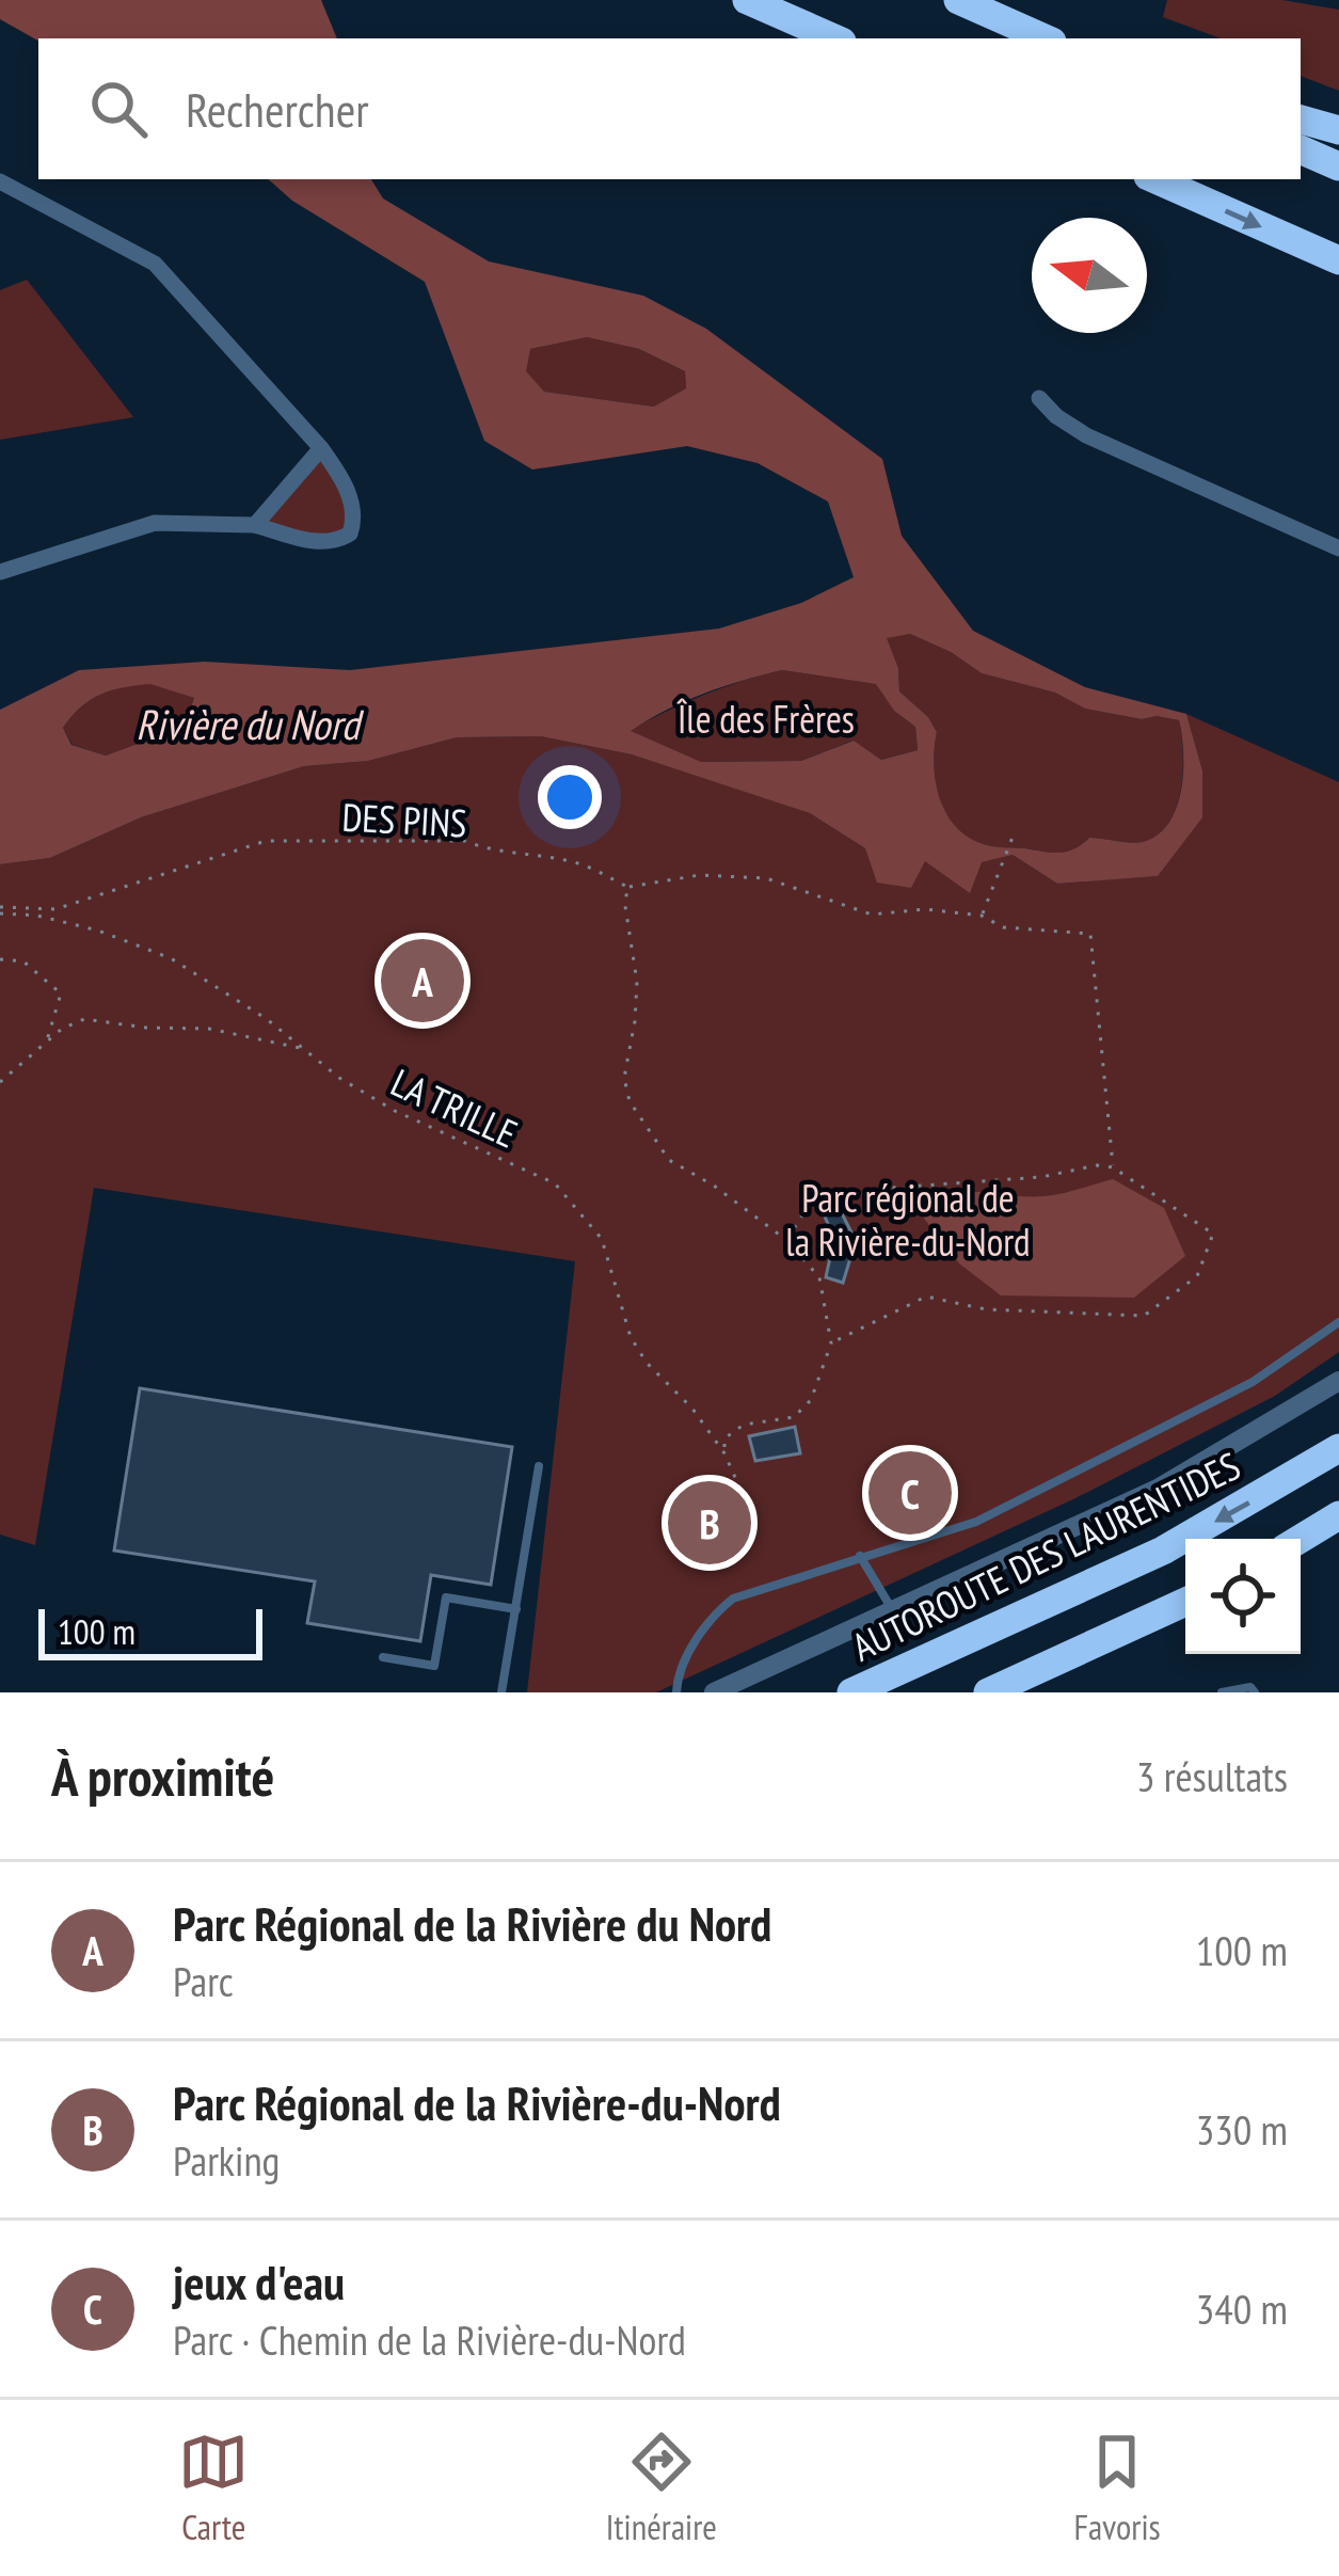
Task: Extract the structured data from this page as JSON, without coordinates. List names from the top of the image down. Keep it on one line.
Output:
{"streets":{"highway":["AUTOROUTE DES LAURENTIDES"],"path":["DES PINS","LA TRILLE"]},"crossings":[["DES PINS","LA TRILLE"]],"water":["Rivière du Nord"],"parks":["Île des Frères","Parc régional de la Rivière-du-Nord"],"scale_bar":"100 m","north":"left","page":{"search":"Rechercher","pins":["A","C","B"],"scale":"100 m","heading":["À proximité","3 résultats"],"list":[{"mark":"A","name":"Parc Régional de la Rivière du Nord","note":"Parc","value":"100 m"},{"mark":"B","name":"Parc Régional de la Rivière-du-Nord","note":"Parking","value":"330 m"},{"mark":"C","name":"jeux d'eau","note":"Parc · Chemin de la Rivière-du-Nord","value":"340 m"}],"nav":["Carte","Itinéraire","Favoris"]}}
